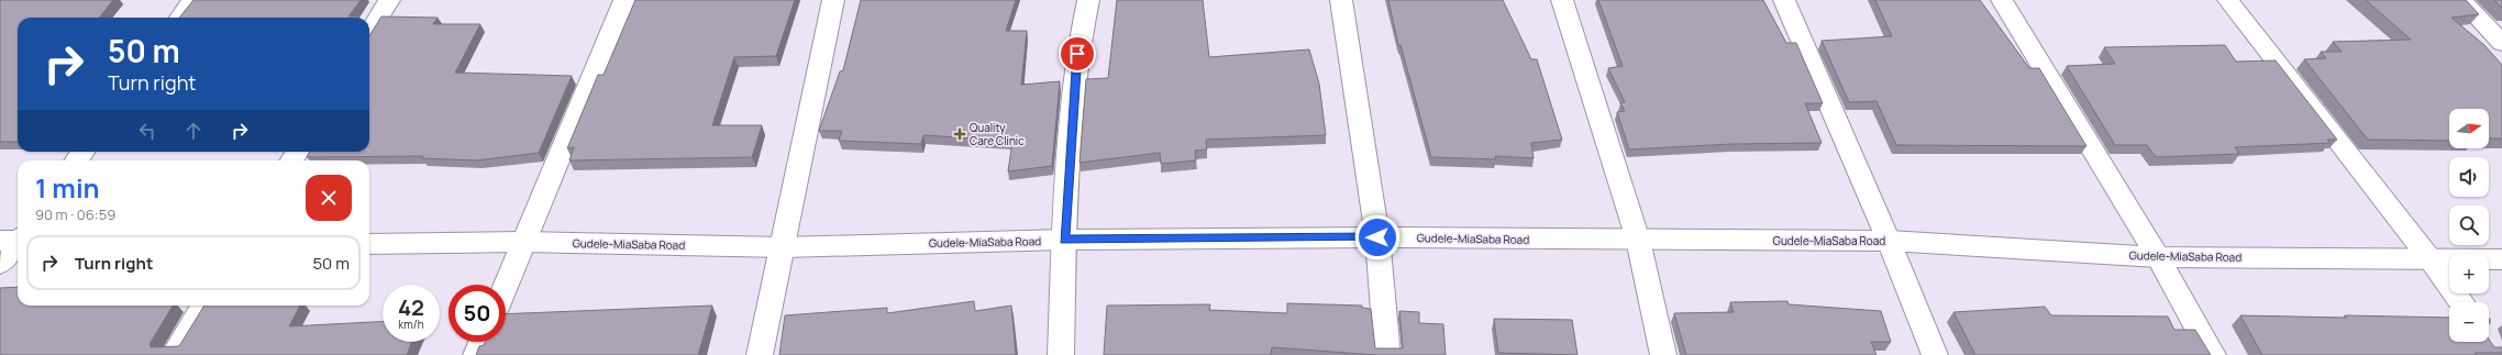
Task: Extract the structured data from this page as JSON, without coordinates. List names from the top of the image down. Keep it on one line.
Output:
{"streets":{"street":["Gudele-MiaSaba Road"]},"places":{"health":["Quality Care Clinic"]},"north":"right","page":{"turn":["50 m","Turn right"],"map_buttons":["+","−"],"heading":["1 min","90 m · 06:59"],"list":[{"name":"Turn right","value":"50 m"}],"speed":"42 km/h","limit":"50"}}
